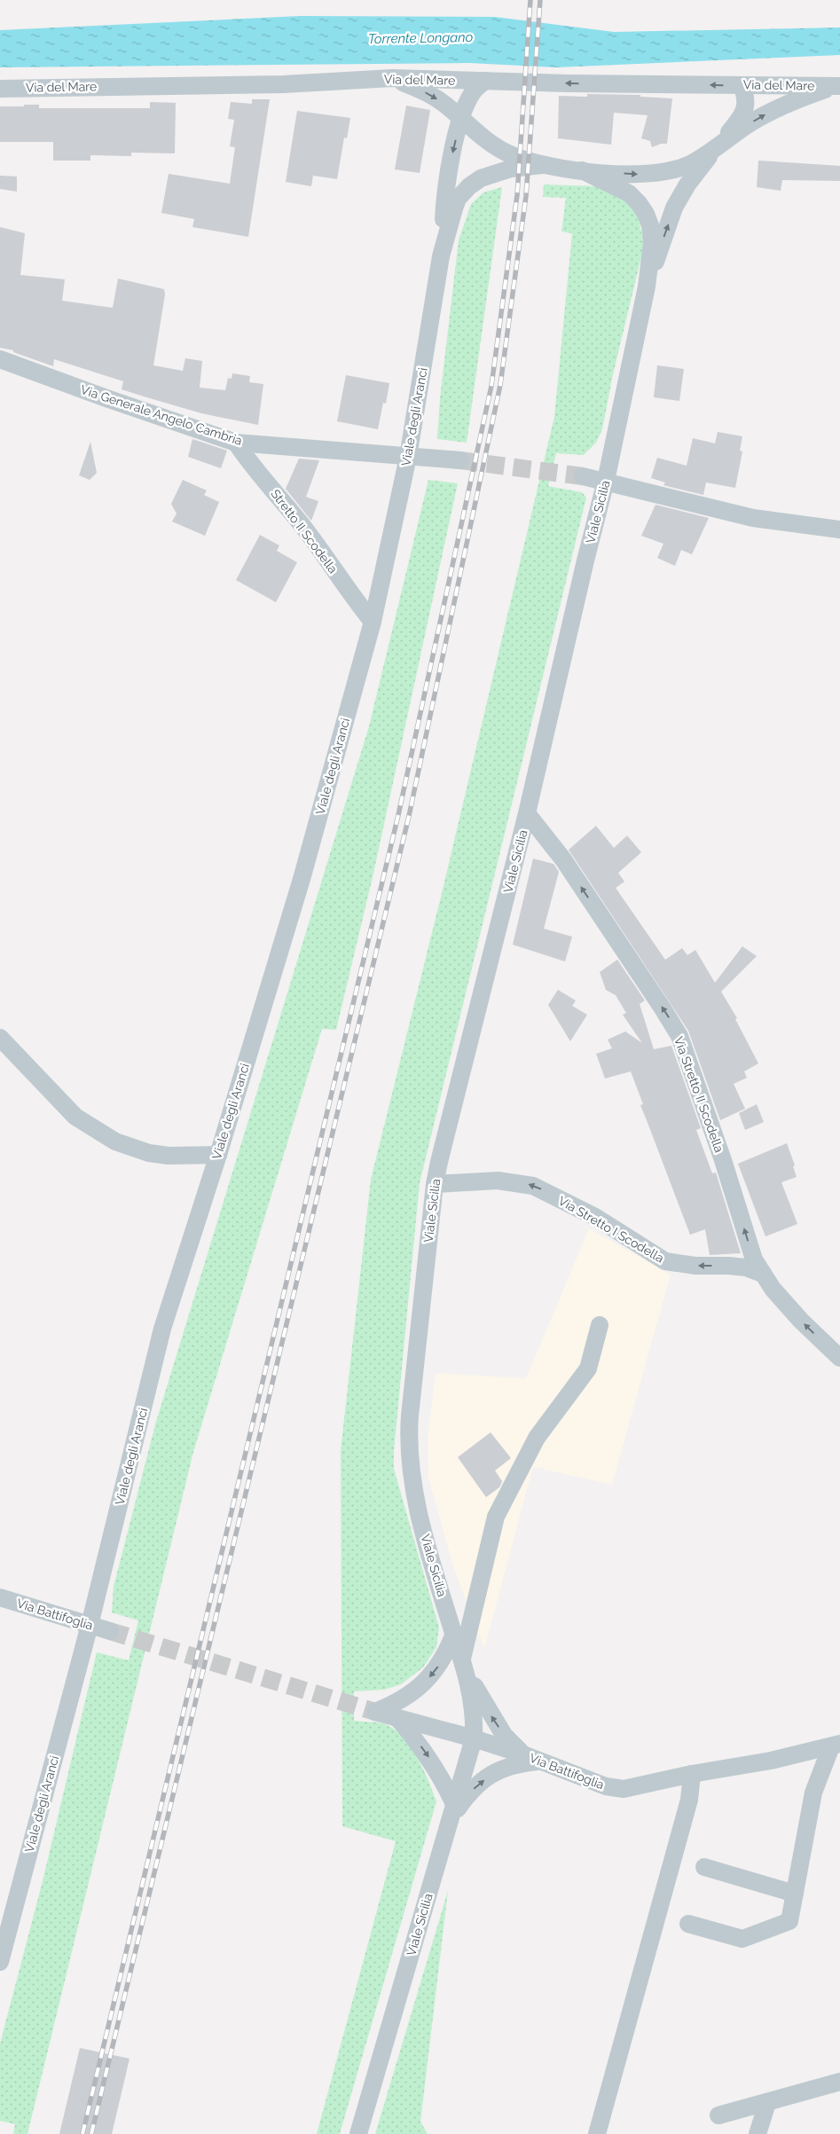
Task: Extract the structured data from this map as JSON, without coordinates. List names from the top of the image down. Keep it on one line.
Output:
{"streets":{"street":["Via del Mare","Via Generale Angelo Cambria","Viale degli Aranci","Viale Sicilia","Stretto II Scodella","Via Stretto II Scodella","Via Stretto I Scodella","Via Battifoglia"]},"crossings":[["Via Generale Angelo Cambria","Viale degli Aranci"],["Via Generale Angelo Cambria","Stretto II Scodella"],["Viale degli Aranci","Stretto II Scodella"],["Viale degli Aranci","Via Battifoglia"],["Viale Sicilia","Via Stretto II Scodella"],["Viale Sicilia","Via Stretto I Scodella"],["Viale Sicilia","Via Battifoglia"],["Via Stretto II Scodella","Via Stretto I Scodella"]],"one_way":["Via Stretto II Scodella","Via Stretto I Scodella"],"water":["Torrente Longano"]}
